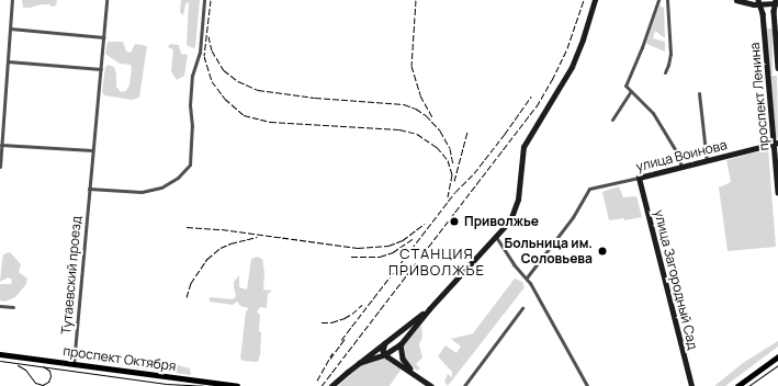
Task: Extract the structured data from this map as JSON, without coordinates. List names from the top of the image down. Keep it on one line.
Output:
{"streets":{"main road":["проспект Ленина","улица Воинова","улица Загородный Сад","проспект Октября"],"street":["Тутаевский проезд"]},"crossings":[["проспект Ленина","улица Воинова"],["улица Воинова","улица Загородный Сад"],["Тутаевский проезд","проспект Октября"]],"districts":["СТАНЦИЯ ПРИВОЛЖЬЕ"],"places":["Приволжье","Больница им. Соловьева"]}
